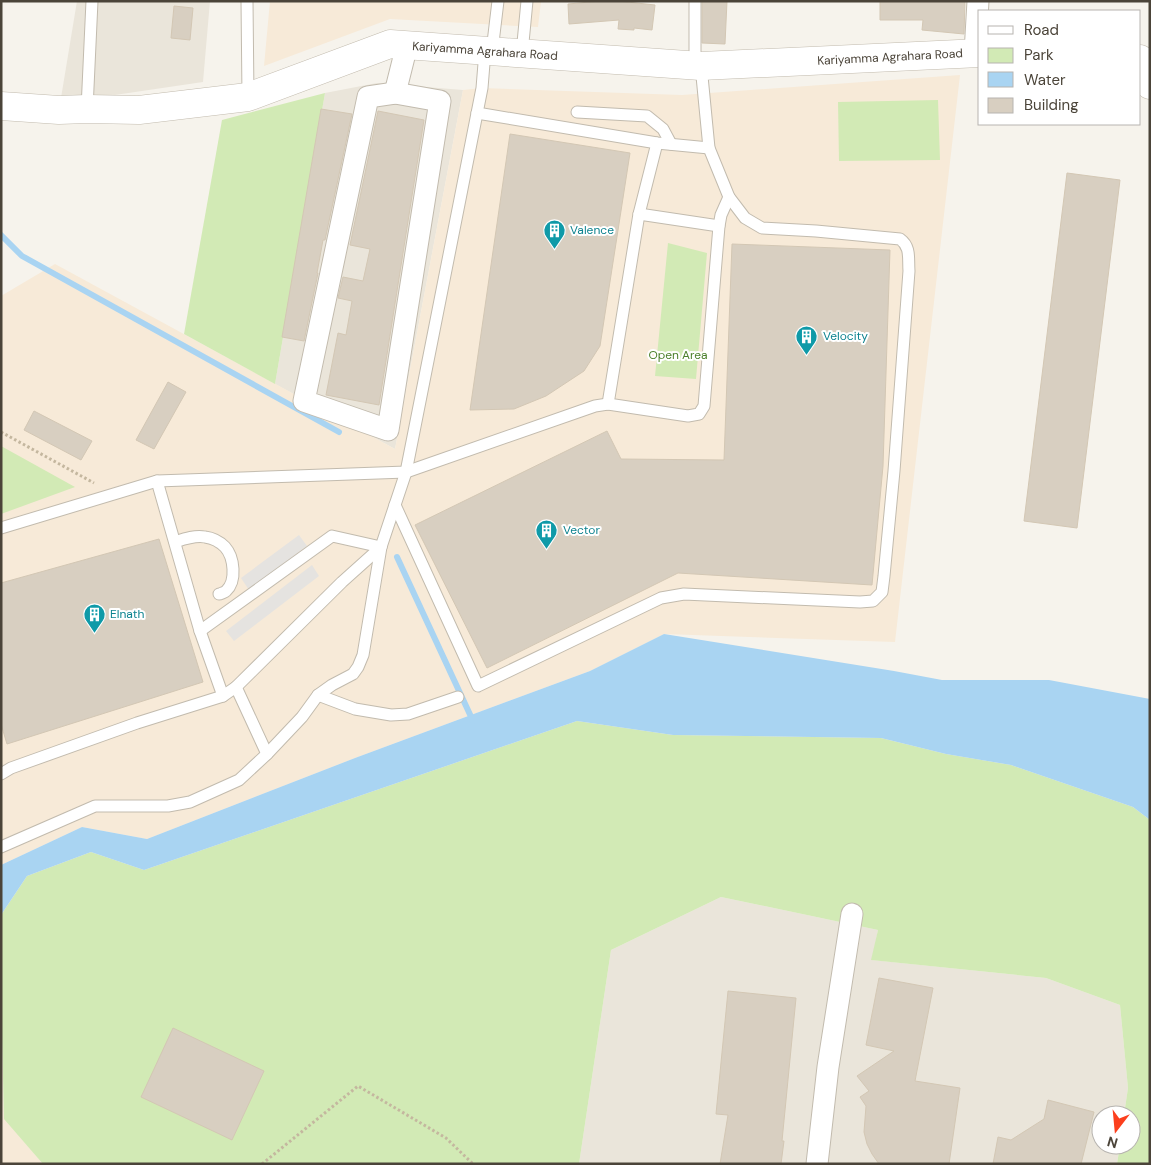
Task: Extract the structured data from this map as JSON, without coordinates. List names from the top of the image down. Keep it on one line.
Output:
{"streets":{"street":["Kariyamma Agrahara Road"]},"parks":["Open Area"],"places":{"building":["Valence","Velocity","Vector","Elnath"]},"legend":["Road","Park","Water","Building"],"north":"bottom"}
